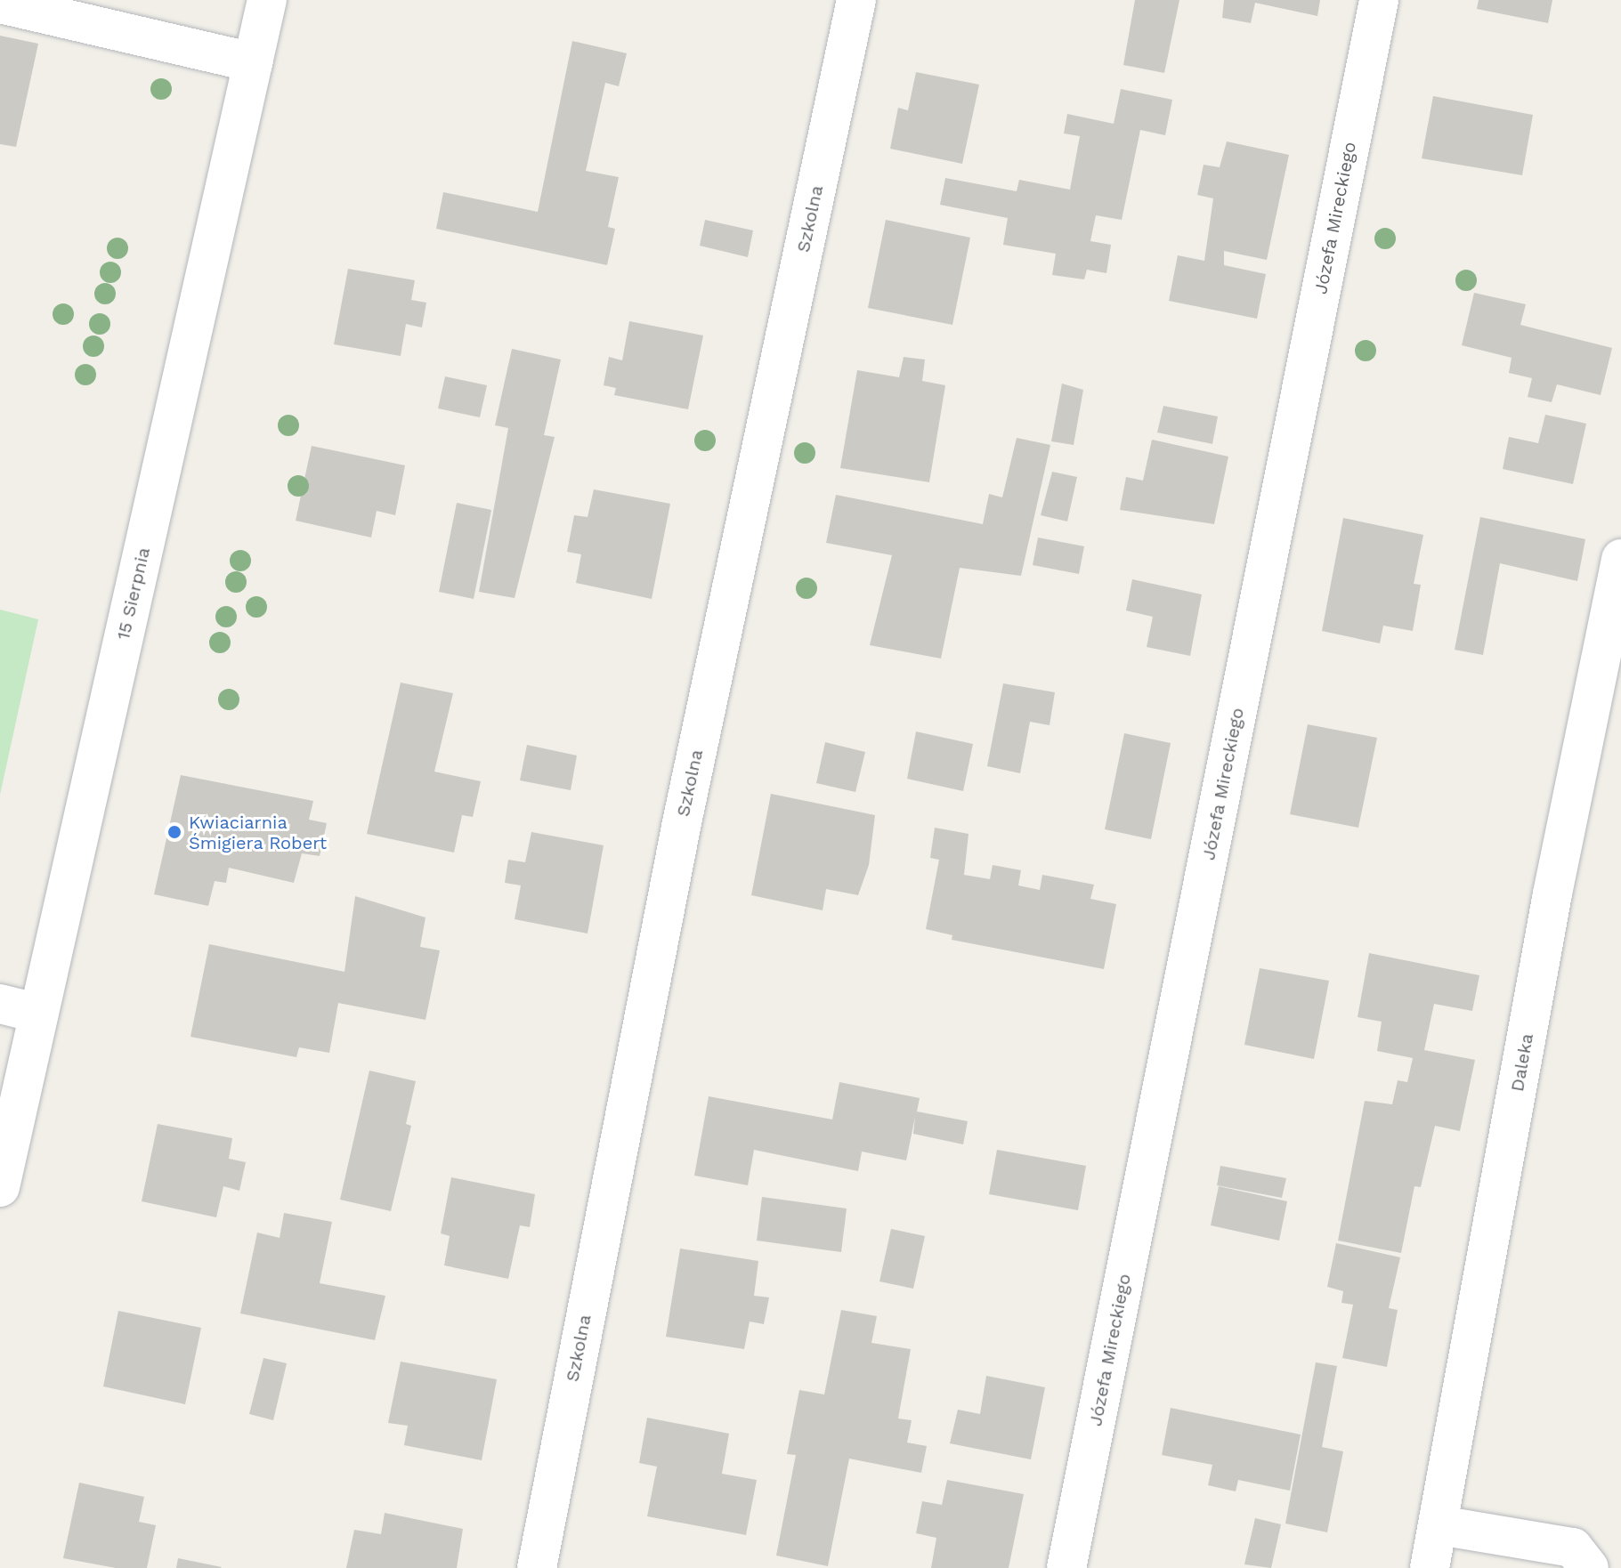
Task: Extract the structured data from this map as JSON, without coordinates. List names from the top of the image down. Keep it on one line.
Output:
{"streets":{"street":["Józefa Mireckiego","Szkolna","15 Sierpnia","Daleka"]},"places":["Kwiaciarnia Śmigiera Robert"]}
